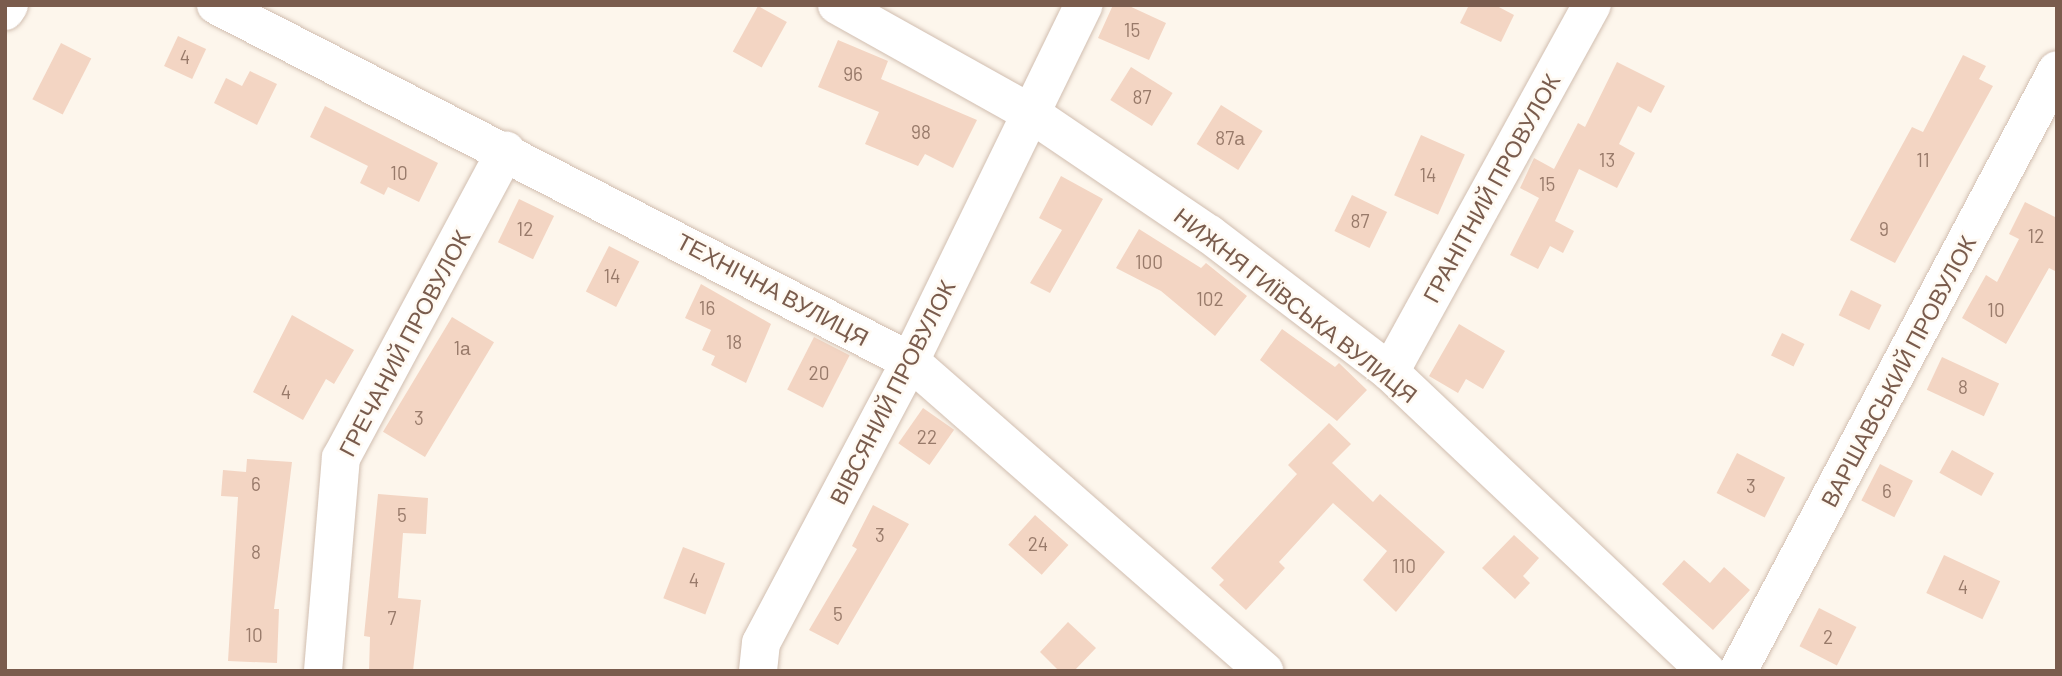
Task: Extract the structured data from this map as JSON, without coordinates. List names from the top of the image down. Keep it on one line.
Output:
{"streets":{"street":["ГРАНІТНИЙ ПРОВУЛОК","ТЕХНІЧНА ВУЛИЦЯ","НИЖНЯ ГИЇВСЬКА ВУЛИЦЯ","ГРЕЧАНИЙ ПРОВУЛОК","ВАРШАВСЬКИЙ ПРОВУЛОК","ВІВСЯНИЙ ПРОВУЛОК"]},"crossings":[["ГРАНІТНИЙ ПРОВУЛОК","НИЖНЯ ГИЇВСЬКА ВУЛИЦЯ"],["ТЕХНІЧНА ВУЛИЦЯ","ГРЕЧАНИЙ ПРОВУЛОК"],["ТЕХНІЧНА ВУЛИЦЯ","ВІВСЯНИЙ ПРОВУЛОК"],["НИЖНЯ ГИЇВСЬКА ВУЛИЦЯ","ВІВСЯНИЙ ПРОВУЛОК"]],"house_numbers":["15","4","96","87","98","87а","13","11","10","14","15","87","12","9","12","100","14","102","16","10","18","1а","20","8","4","3","22","6","3","6","5","3","24","8","110","4","4","5","7","10","2"]}
